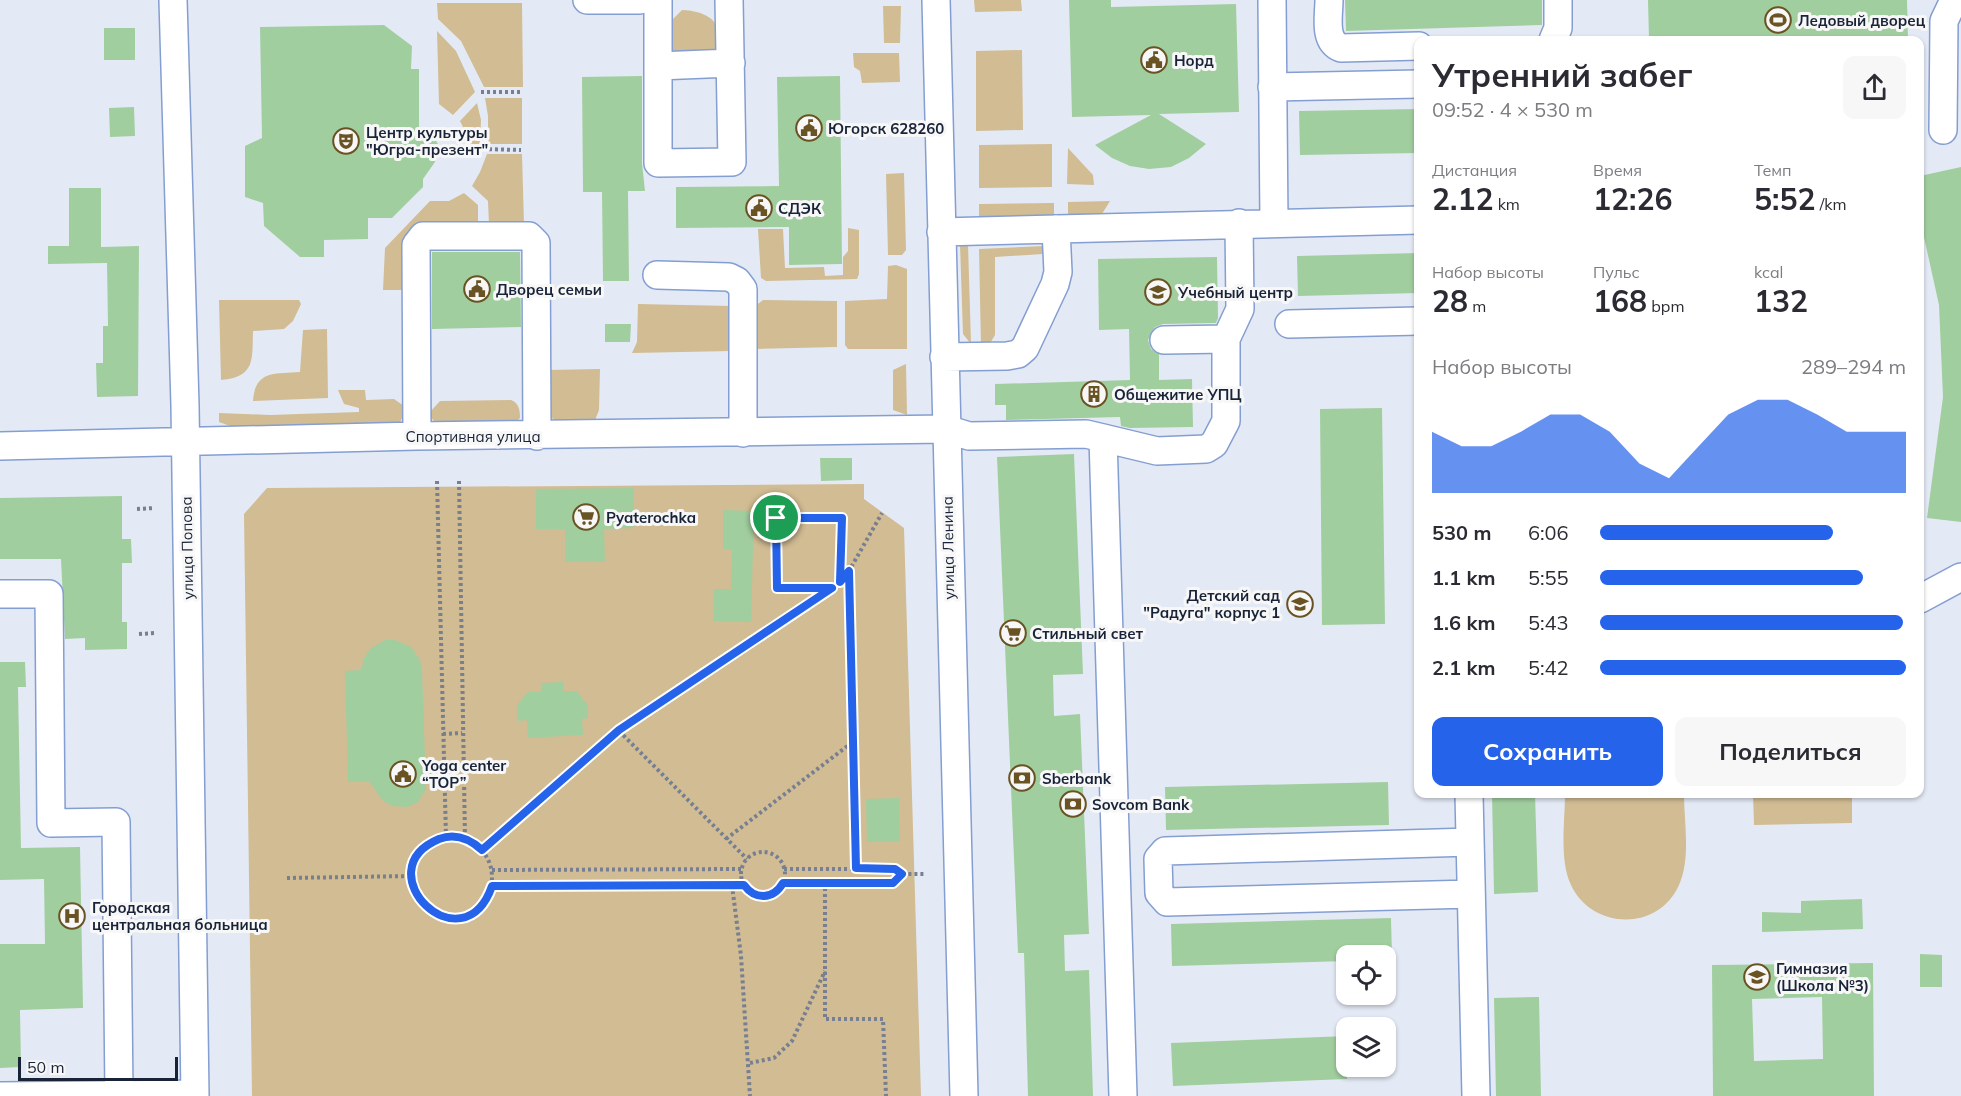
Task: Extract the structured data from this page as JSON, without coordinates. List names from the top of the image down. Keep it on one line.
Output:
{"streets":{"street":["Спортивная улица","улица Попова","улица Ленина"]},"crossings":[["Спортивная улица","улица Попова"],["Спортивная улица","улица Ленина"]],"places":{"sports":["Ледовый дворец"],"public building":["Норд","Югорск 628260","СДЭК","Дворец семьи","Yoga center “TOP”"],"theatre":["Центр культуры \"Югра-презент\""],"school or university":["Учебный центр","Детский сад \"Радуга\" корпус 1","Гимназия (Школа №3)"],"building":["Общежитие УПЦ"],"supermarket":["Pyaterochka","Стильный свет"],"bank":["Sberbank","Sovcom Bank"],"hospital":["Городская центральная больница"]},"scale_bar":"50 m","page":{"heading":["Утренний забег","09:52 · 4 × 530 m"],"stats":[["Дистанция","2.12 km"],["Время","12:26"],["Темп","5:52 /km"],["Набор высоты","28 m"],["Пульс","168 bpm"],["kcal","132"]],"chart":["Набор высоты","289–294 m"],"list":[{"name":"530 m","note":"6:06"},{"name":"1.1 km","note":"5:55"},{"name":"1.6 km","note":"5:43"},{"name":"2.1 km","note":"5:42"}],"buttons":["Сохранить","Поделиться"],"scale":"50 m"}}
